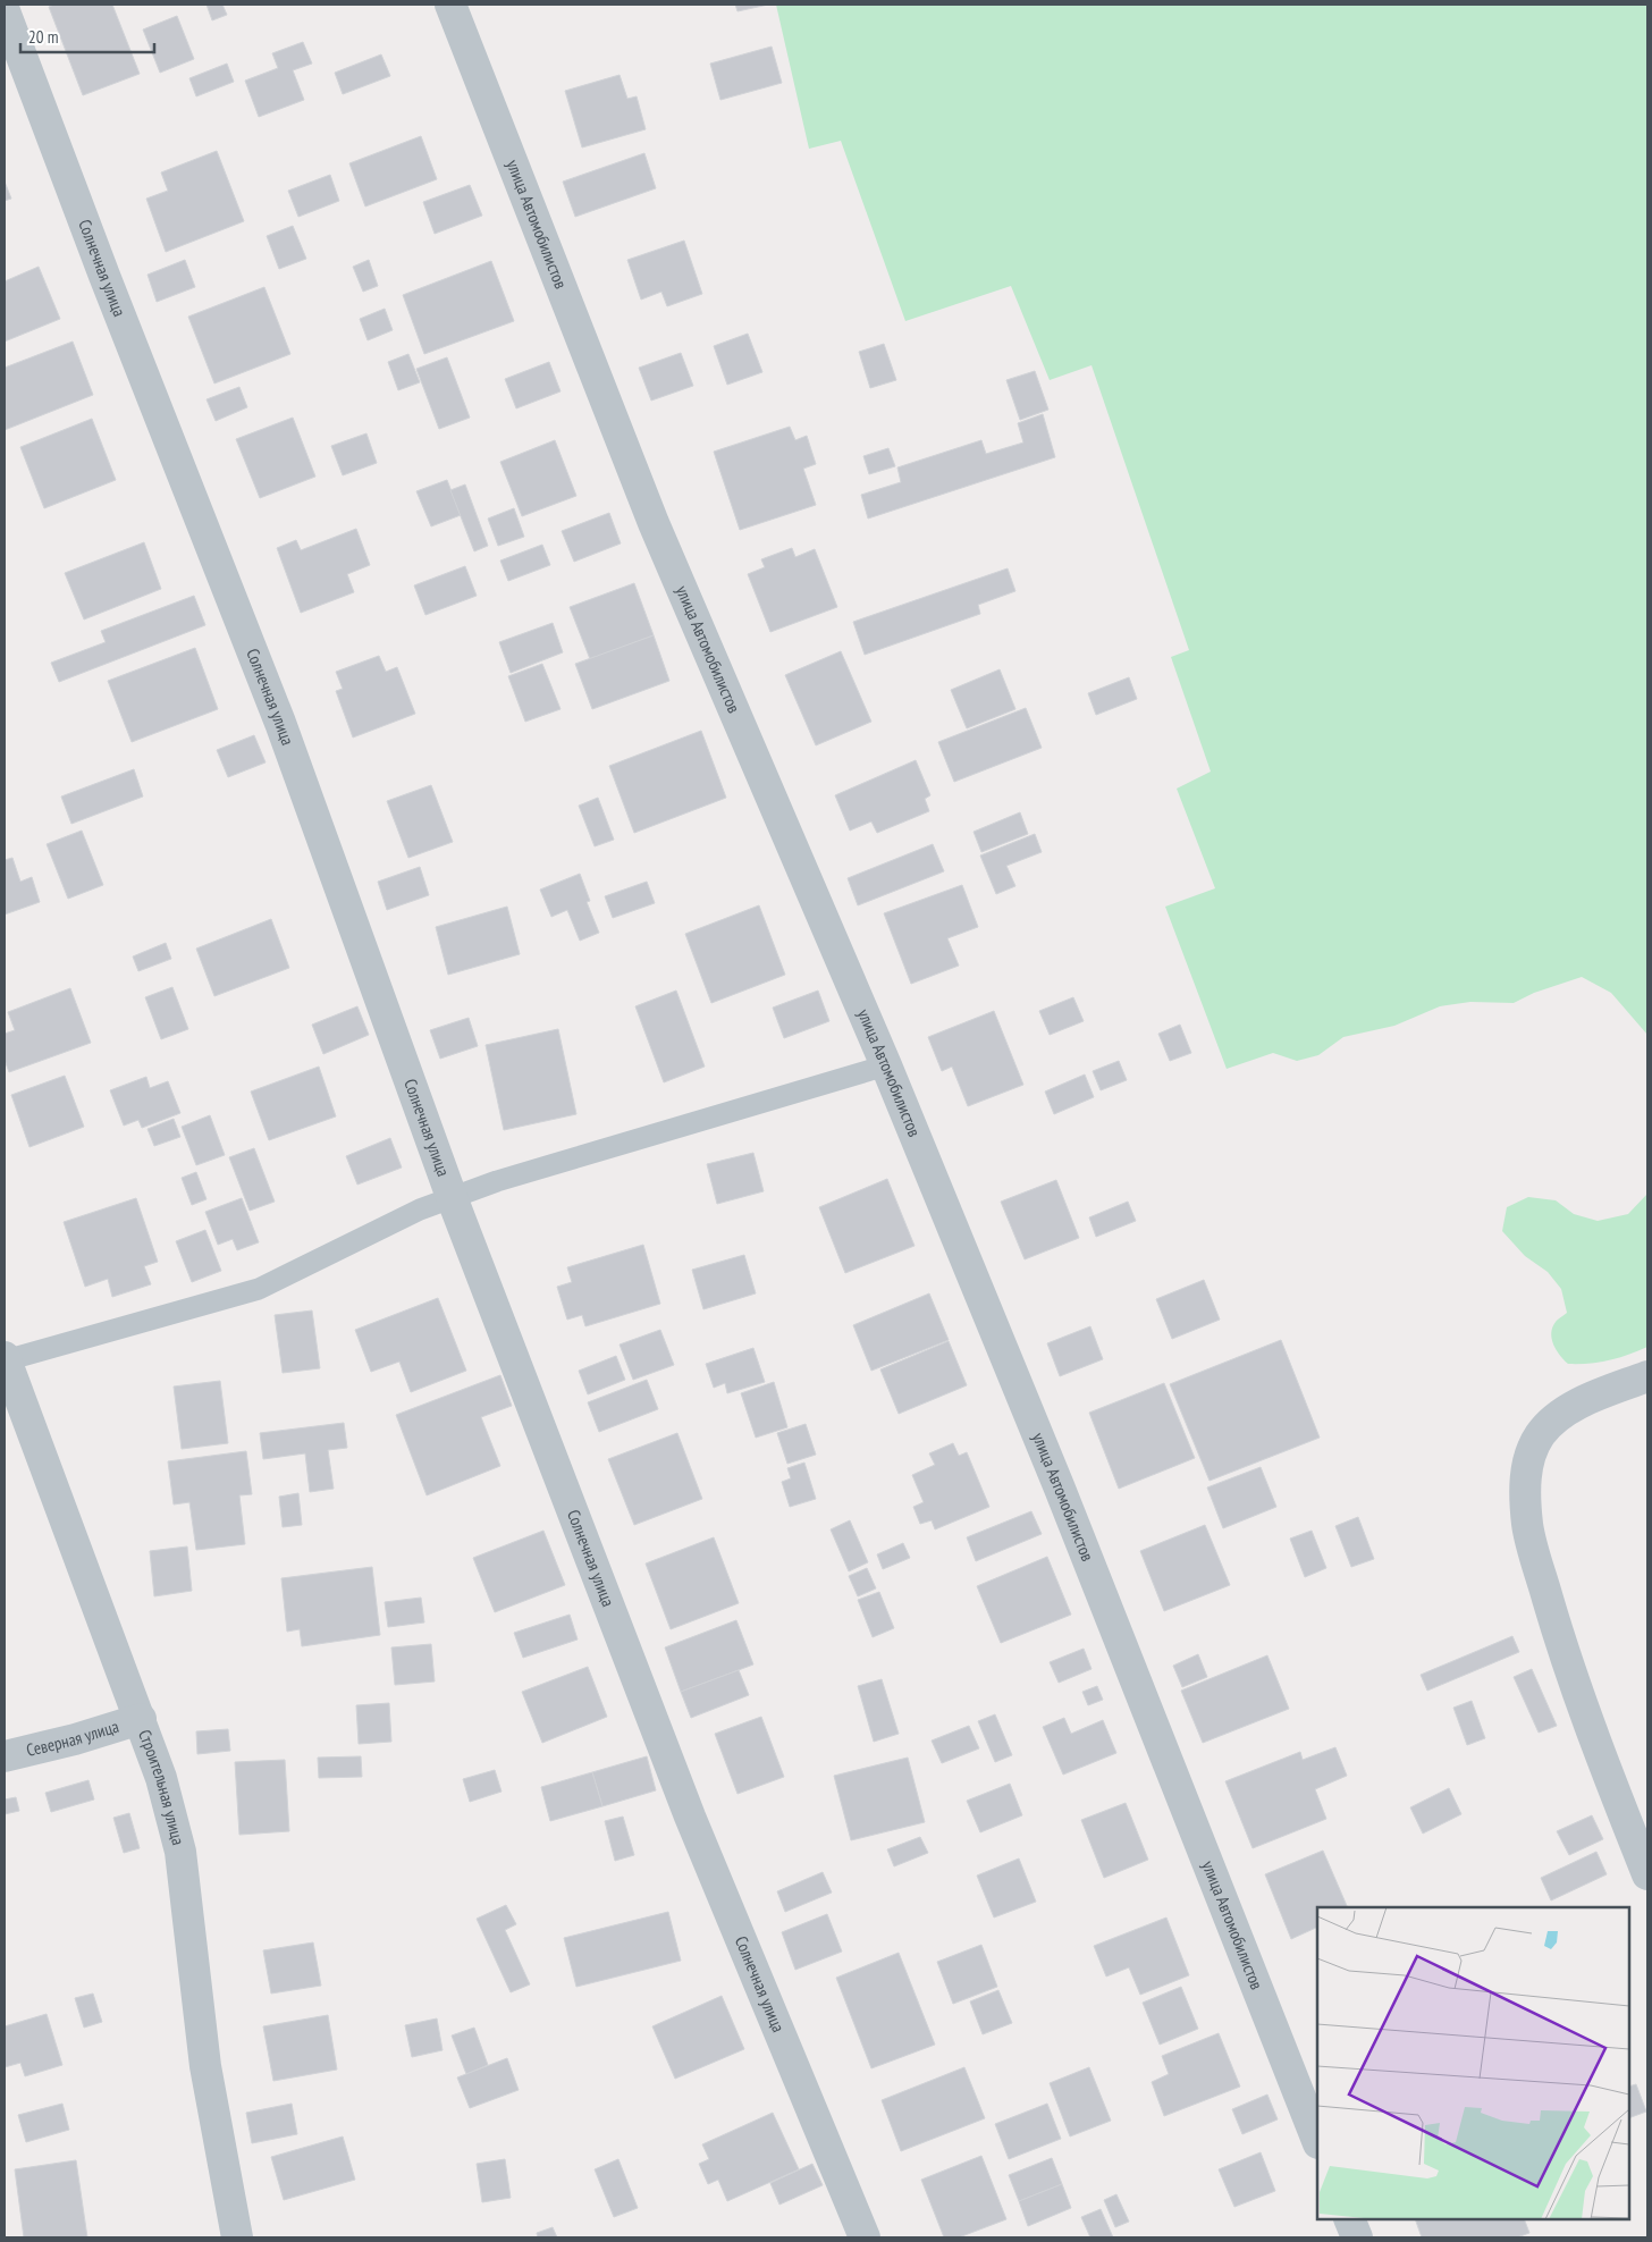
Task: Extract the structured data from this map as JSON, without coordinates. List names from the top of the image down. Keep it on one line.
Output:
{"streets":{"street":["улица Автомобилистов","Солнечная улица","Северная улица","Строительная улица"]},"crossings":[["Северная улица","Строительная улица"]],"scale_bar":"20 m"}
